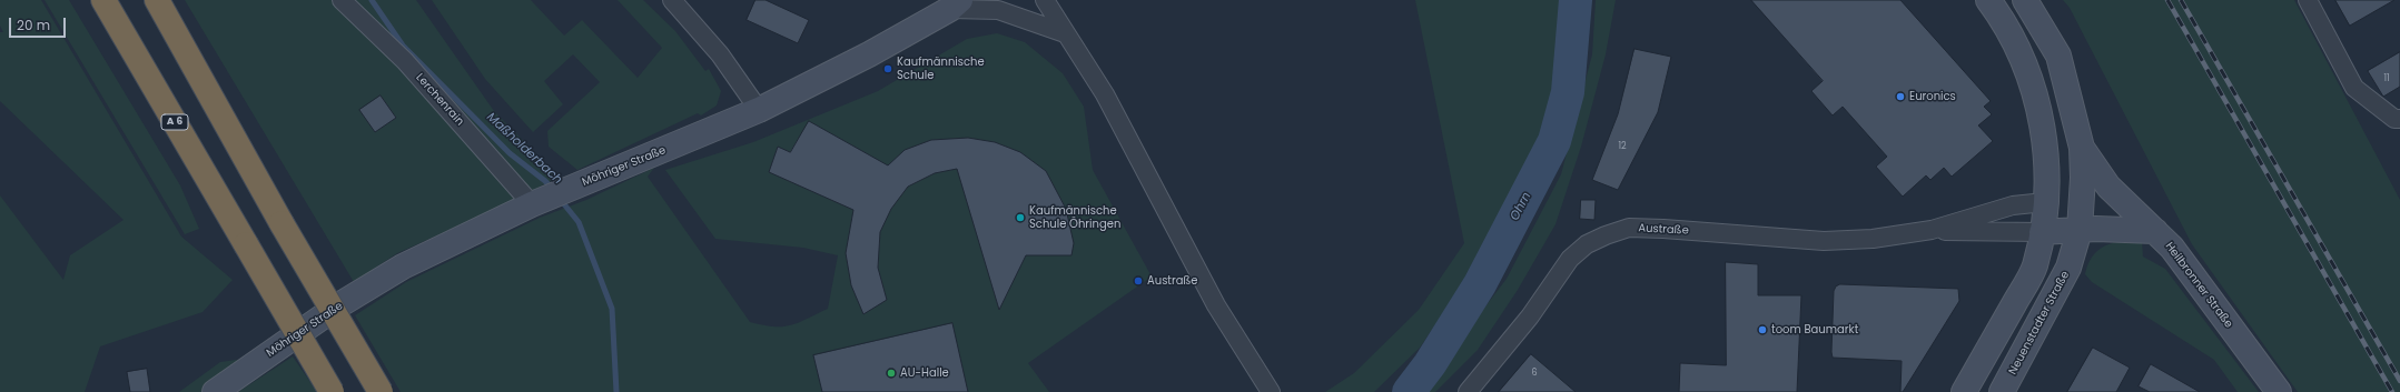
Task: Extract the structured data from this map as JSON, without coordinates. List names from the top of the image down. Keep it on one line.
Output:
{"streets":{"highway":["A 6"],"main road":["Möhriger Straße","Heilbronner Straße","Neuenstadter Straße"],"street":["Lerchenrain","Austraße"]},"crossings":[["Lerchenrain","Möhriger Straße"]],"water":["Maßholderbach","Ohrn"],"places":["Kaufmännische Schule","Euronics","Kaufmännische Schule Öhringen","Austraße","toom Baumarkt","AU-Halle"],"house_numbers":["11","12","6"],"scale_bar":"20 m"}
